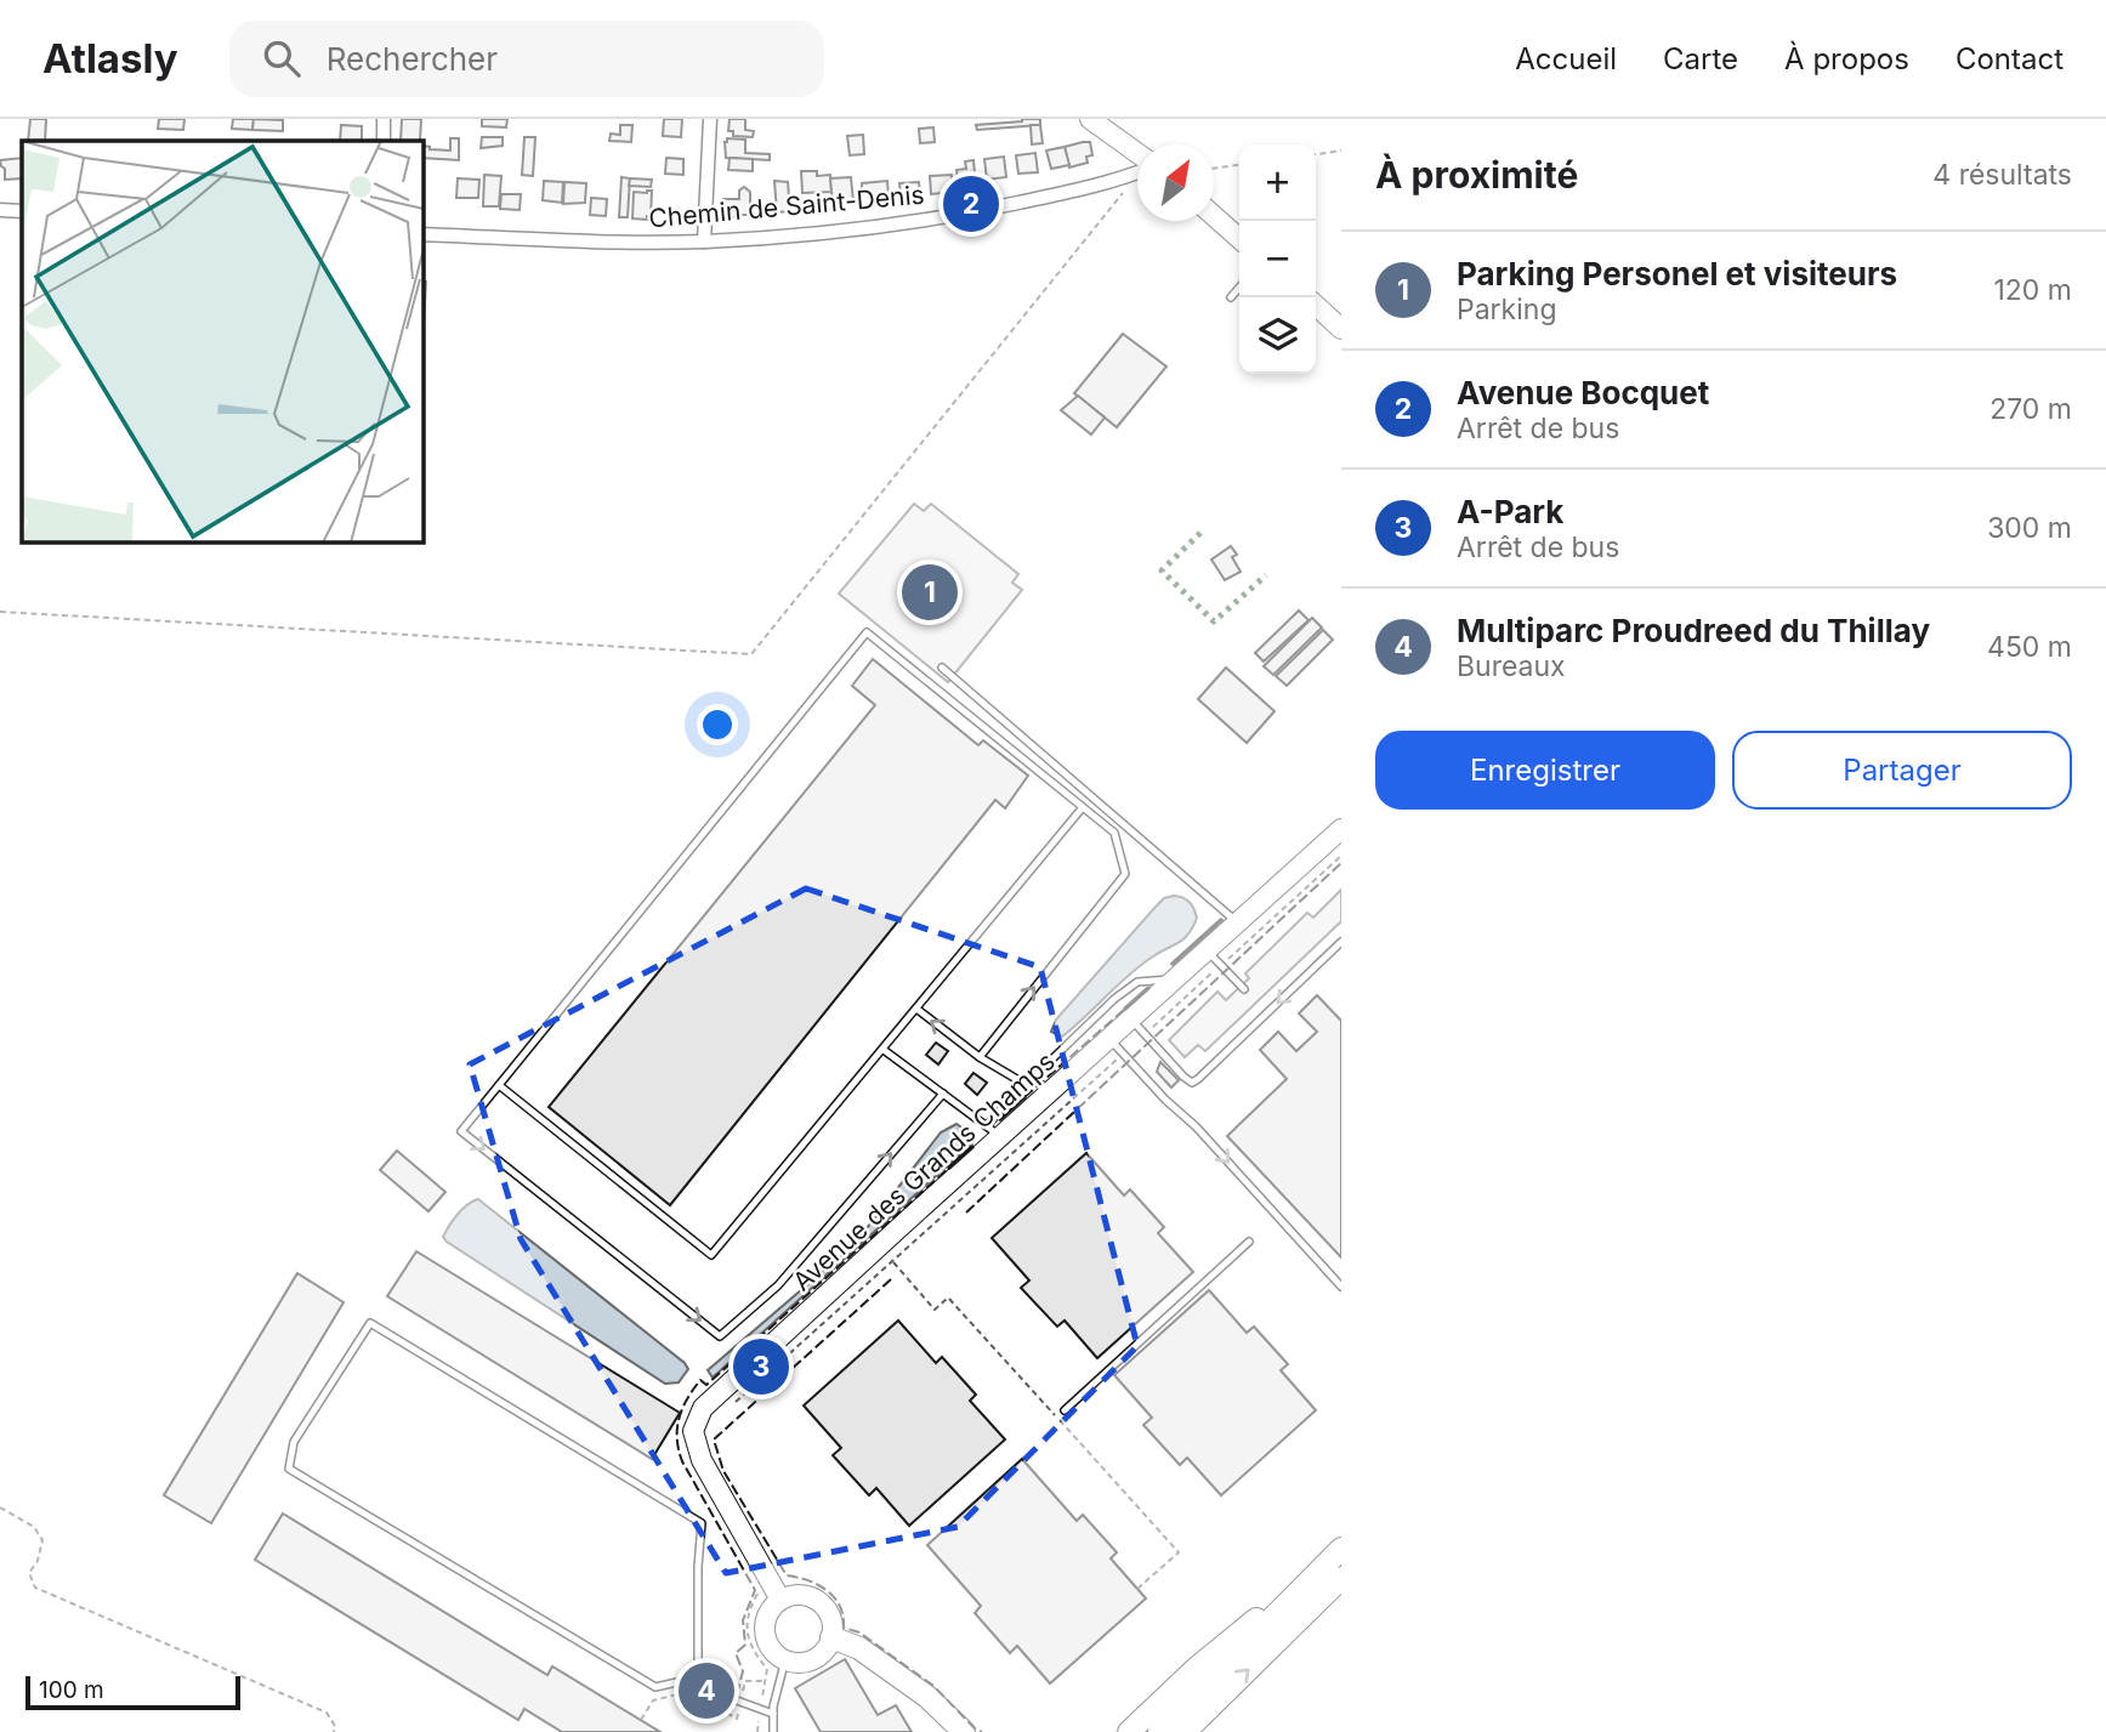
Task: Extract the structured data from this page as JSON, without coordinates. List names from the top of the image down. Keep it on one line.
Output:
{"streets":{"main road":["Avenue des Grands Champs"],"street":["Chemin de Saint-Denis"]},"scale_bar":"100 m","north":"top right","page":{"header":"Atlasly","search":"Rechercher","nav":["Accueil","Carte","À propos","Contact"],"heading":["À proximité","4 résultats"],"map_buttons":["+","−"],"pins":["2","1","3","4"],"list":[{"mark":"1","name":"Parking Personel et visiteurs","note":"Parking","value":"120 m"},{"mark":"2","name":"Avenue Bocquet","note":"Arrêt de bus","value":"270 m"},{"mark":"3","name":"A-Park","note":"Arrêt de bus","value":"300 m"},{"mark":"4","name":"Multiparc Proudreed du Thillay","note":"Bureaux","value":"450 m"}],"buttons":["Enregistrer","Partager"],"scale":"100 m"}}
